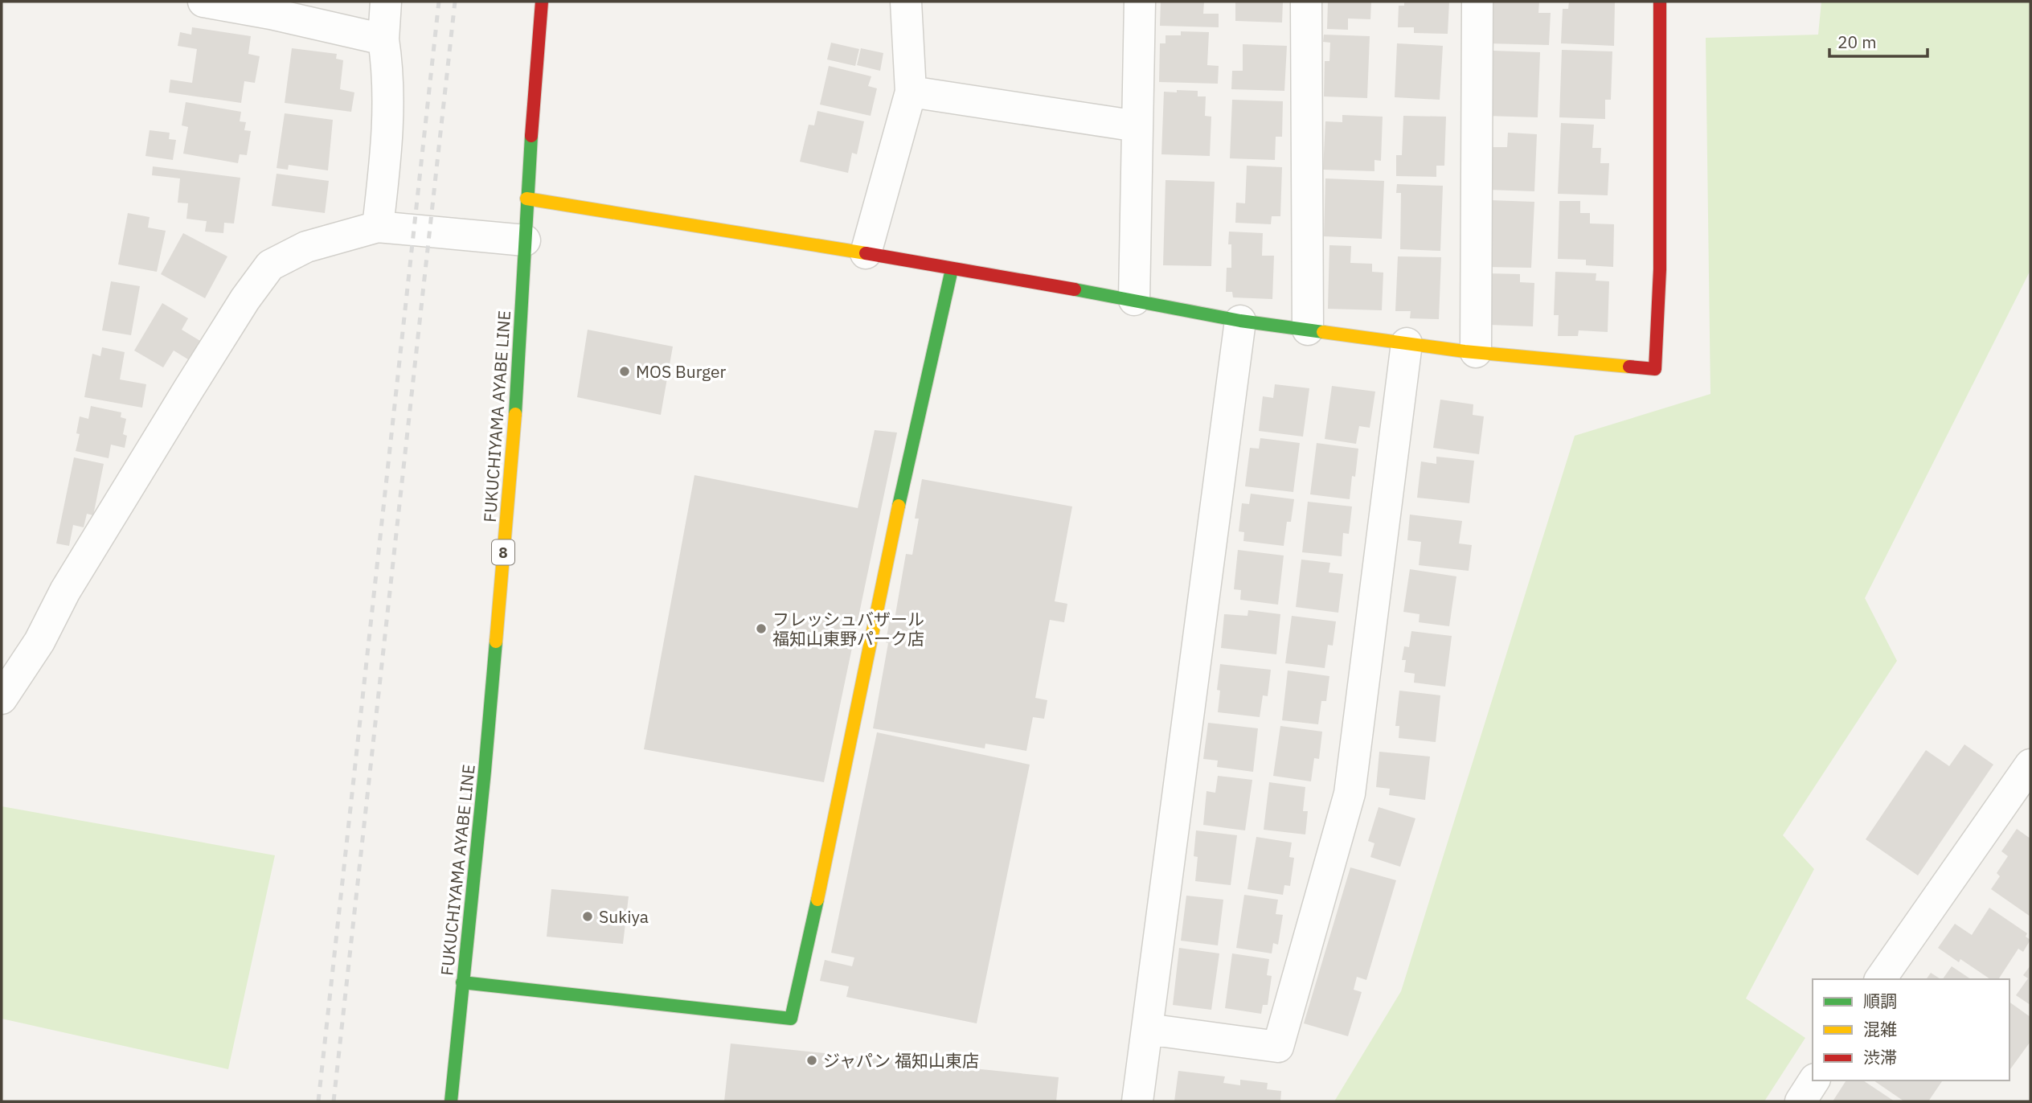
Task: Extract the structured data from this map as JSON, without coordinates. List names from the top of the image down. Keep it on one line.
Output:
{"streets":{"street":["FUKUCHIYAMA AYABE LINE","8"]},"places":["MOS Burger","フレッシュバザール 福知山東野パーク店","Sukiya","ジャパン 福知山東店"],"legend":["順調","混雑","渋滞"],"scale_bar":"20 m"}
